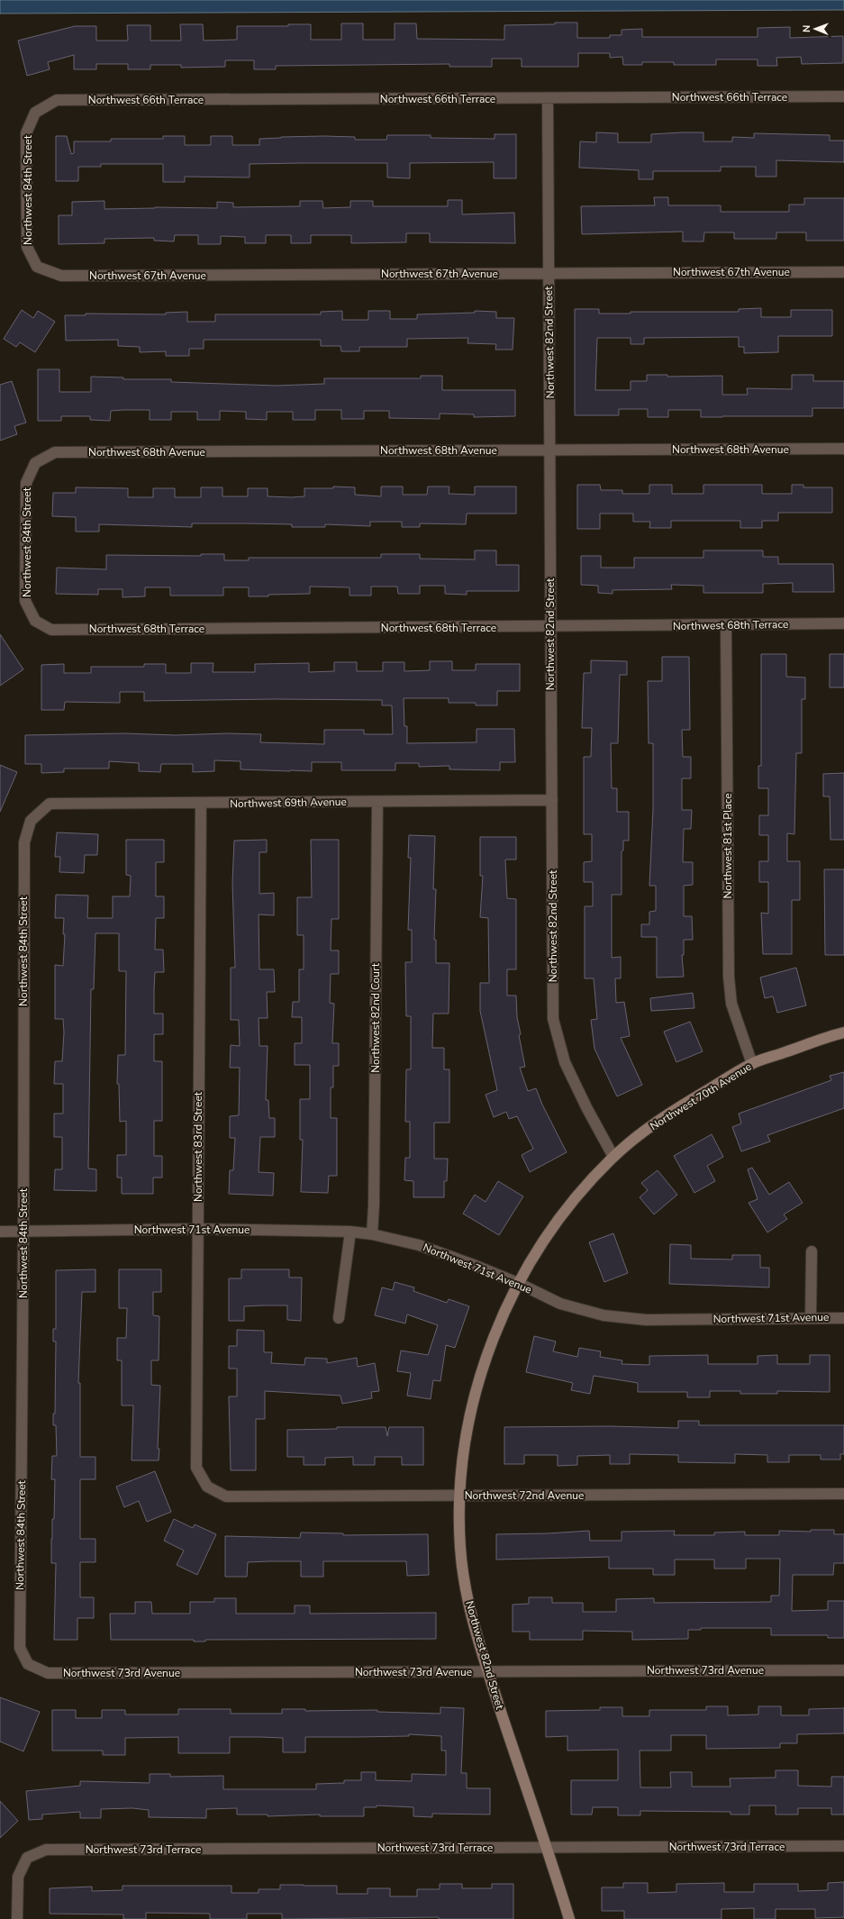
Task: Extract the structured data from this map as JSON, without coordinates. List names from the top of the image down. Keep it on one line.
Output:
{"streets":{"street":["Northwest 66th Terrace","Northwest 84th Street","Northwest 67th Avenue","Northwest 82nd Street","Northwest 68th Avenue","Northwest 68th Terrace","Northwest 69th Avenue","Northwest 81st Place","Northwest 82nd Court","Northwest 70th Avenue","Northwest 83rd Street","Northwest 71st Avenue","Northwest 72nd Avenue","Northwest 73rd Avenue","Northwest 73rd Terrace"]},"crossings":[["Northwest 66th Terrace","Northwest 84th Street"],["Northwest 66th Terrace","Northwest 82nd Street"],["Northwest 84th Street","Northwest 67th Avenue"],["Northwest 84th Street","Northwest 68th Avenue"],["Northwest 84th Street","Northwest 68th Terrace"],["Northwest 84th Street","Northwest 69th Avenue"],["Northwest 84th Street","Northwest 71st Avenue"],["Northwest 84th Street","Northwest 73rd Avenue"],["Northwest 67th Avenue","Northwest 82nd Street"],["Northwest 82nd Street","Northwest 68th Avenue"],["Northwest 82nd Street","Northwest 68th Terrace"],["Northwest 82nd Street","Northwest 69th Avenue"],["Northwest 82nd Street","Northwest 70th Avenue"],["Northwest 82nd Street","Northwest 71st Avenue"],["Northwest 82nd Street","Northwest 72nd Avenue"],["Northwest 82nd Street","Northwest 73rd Avenue"],["Northwest 82nd Street","Northwest 73rd Terrace"],["Northwest 68th Terrace","Northwest 81st Place"],["Northwest 69th Avenue","Northwest 82nd Court"],["Northwest 69th Avenue","Northwest 83rd Street"],["Northwest 81st Place","Northwest 70th Avenue"],["Northwest 82nd Court","Northwest 71st Avenue"],["Northwest 70th Avenue","Northwest 71st Avenue"],["Northwest 83rd Street","Northwest 71st Avenue"],["Northwest 83rd Street","Northwest 72nd Avenue"]],"north":"left"}
